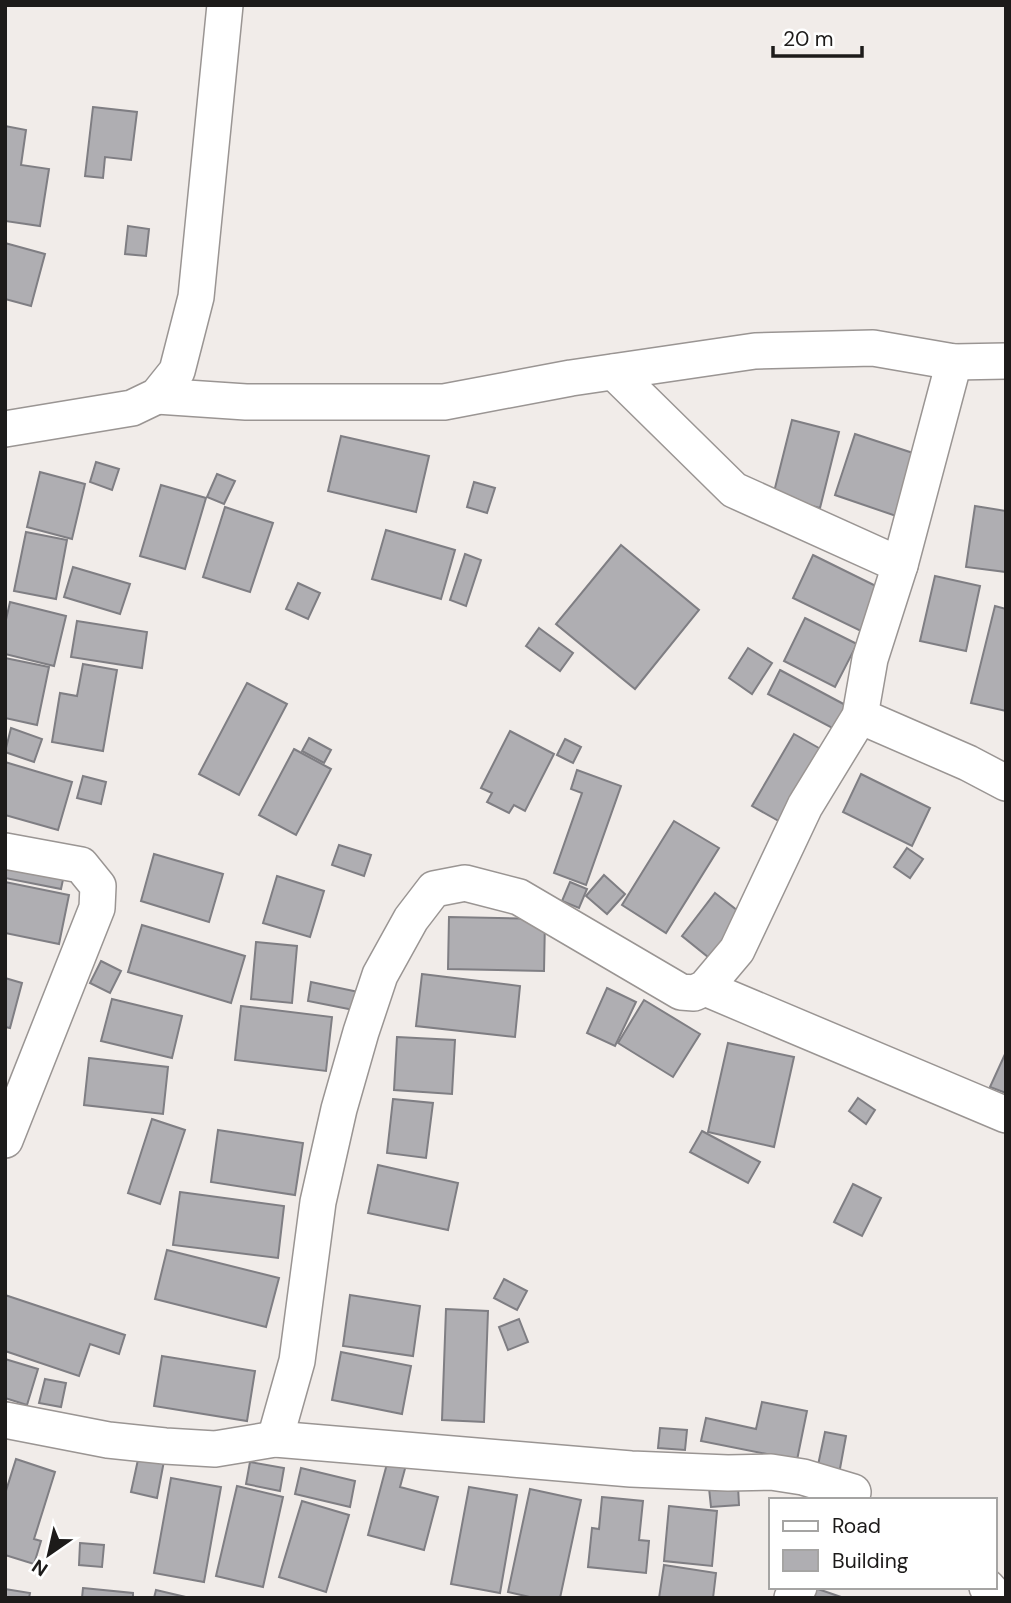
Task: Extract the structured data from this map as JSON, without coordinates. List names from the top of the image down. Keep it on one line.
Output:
{"legend":["Road","Building"],"scale_bar":"20 m","north":"bottom left"}
